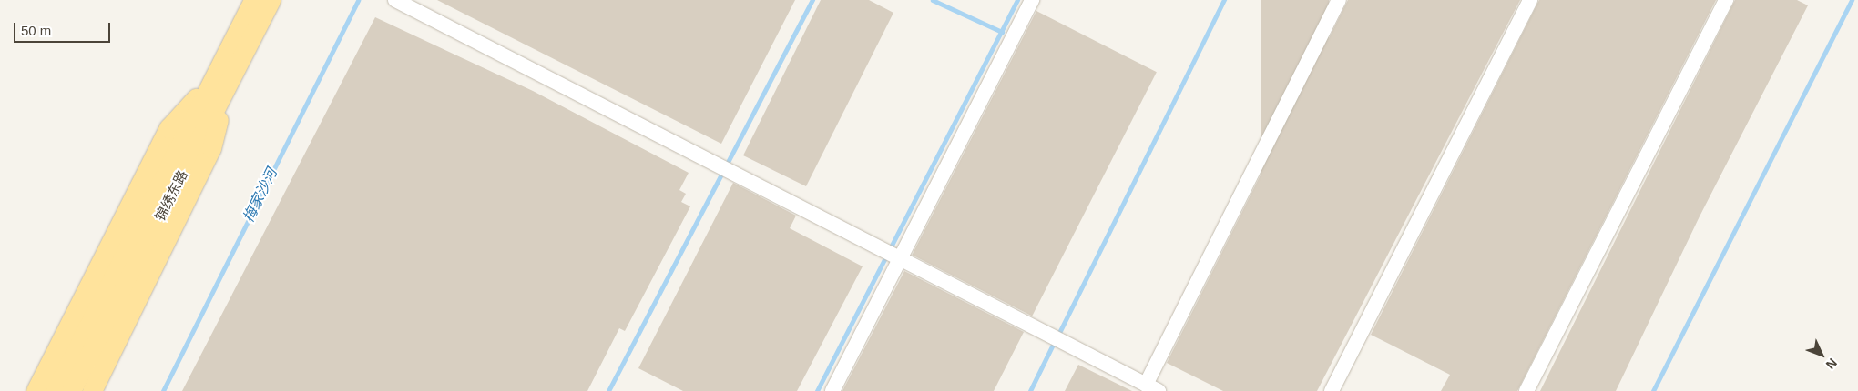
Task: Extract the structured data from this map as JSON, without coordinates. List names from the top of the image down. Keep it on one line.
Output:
{"streets":{"main road":["锦绣东路"]},"water":["梅家沙河"],"scale_bar":"50 m","north":"bottom right"}
